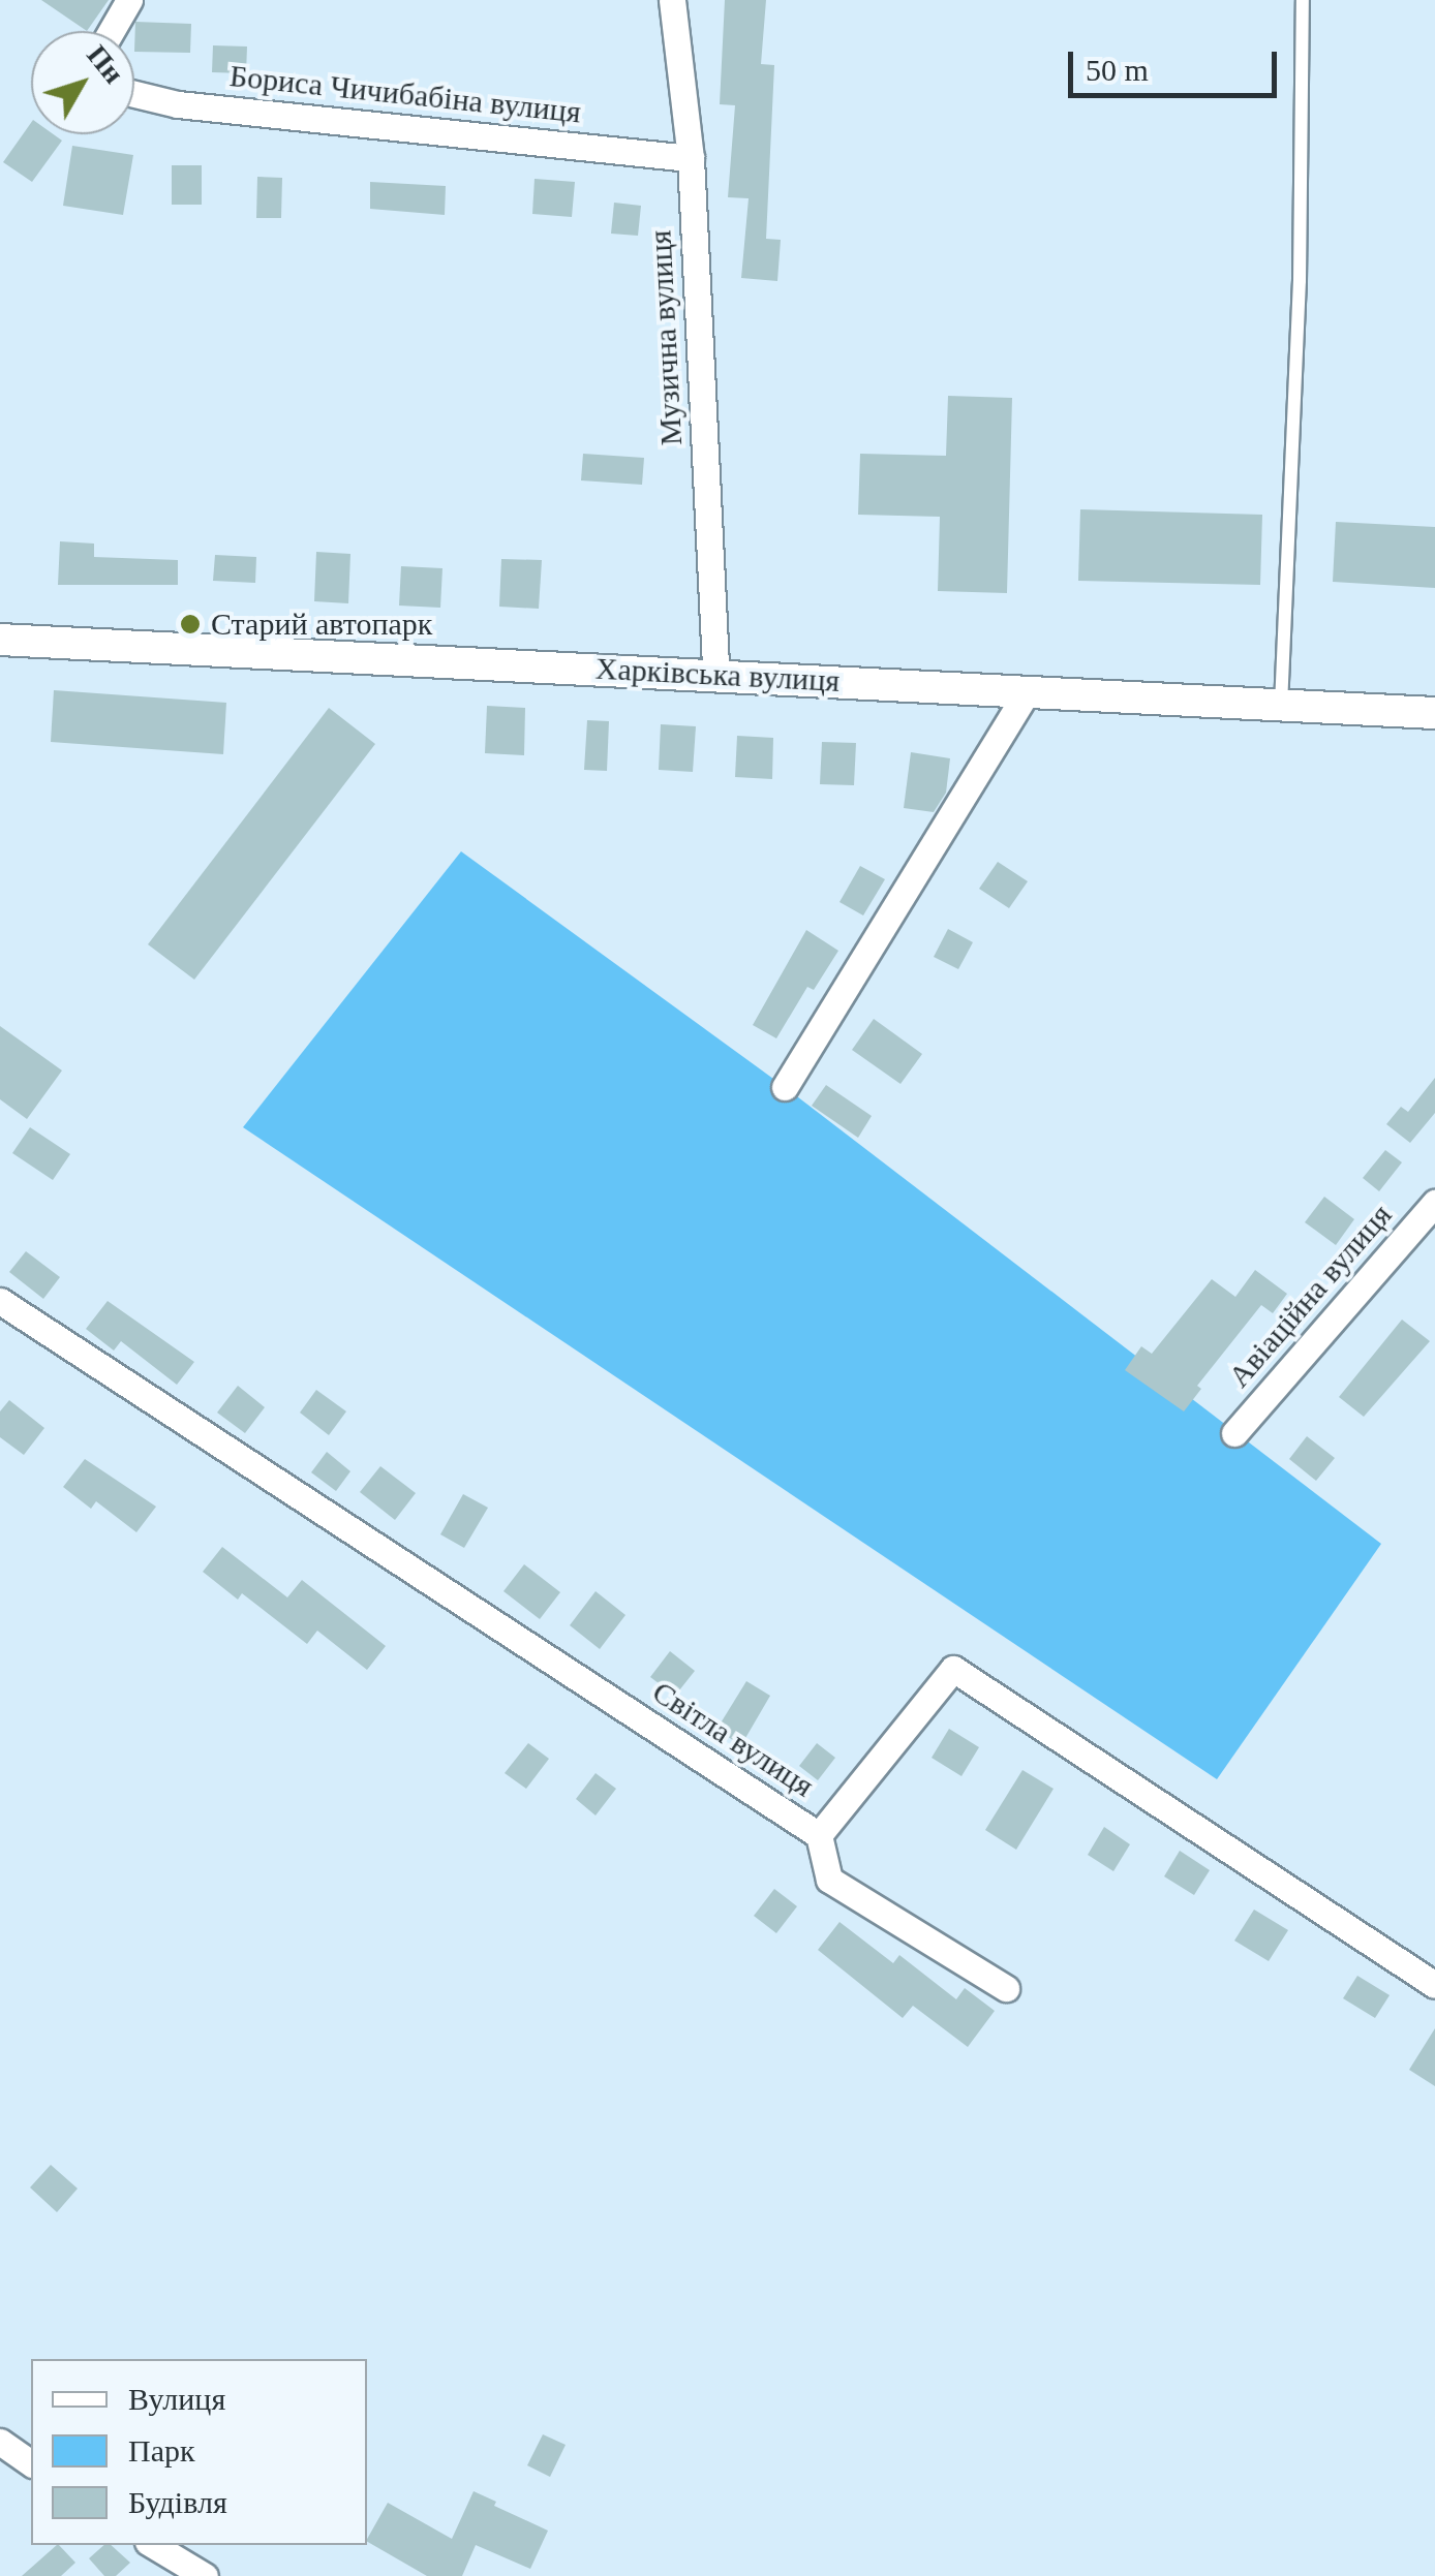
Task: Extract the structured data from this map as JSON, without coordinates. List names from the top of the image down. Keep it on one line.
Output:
{"streets":{"street":["Бориса Чичибабіна вулиця","Музична вулиця","Харківська вулиця","Авіаційна вулиця","Світла вулиця"]},"crossings":[["Бориса Чичибабіна вулиця","Музична вулиця"],["Музична вулиця","Харківська вулиця"]],"places":["Старий автопарк"],"legend":["Вулиця","Парк","Будівля"],"scale_bar":"50 m","north":"top right"}
